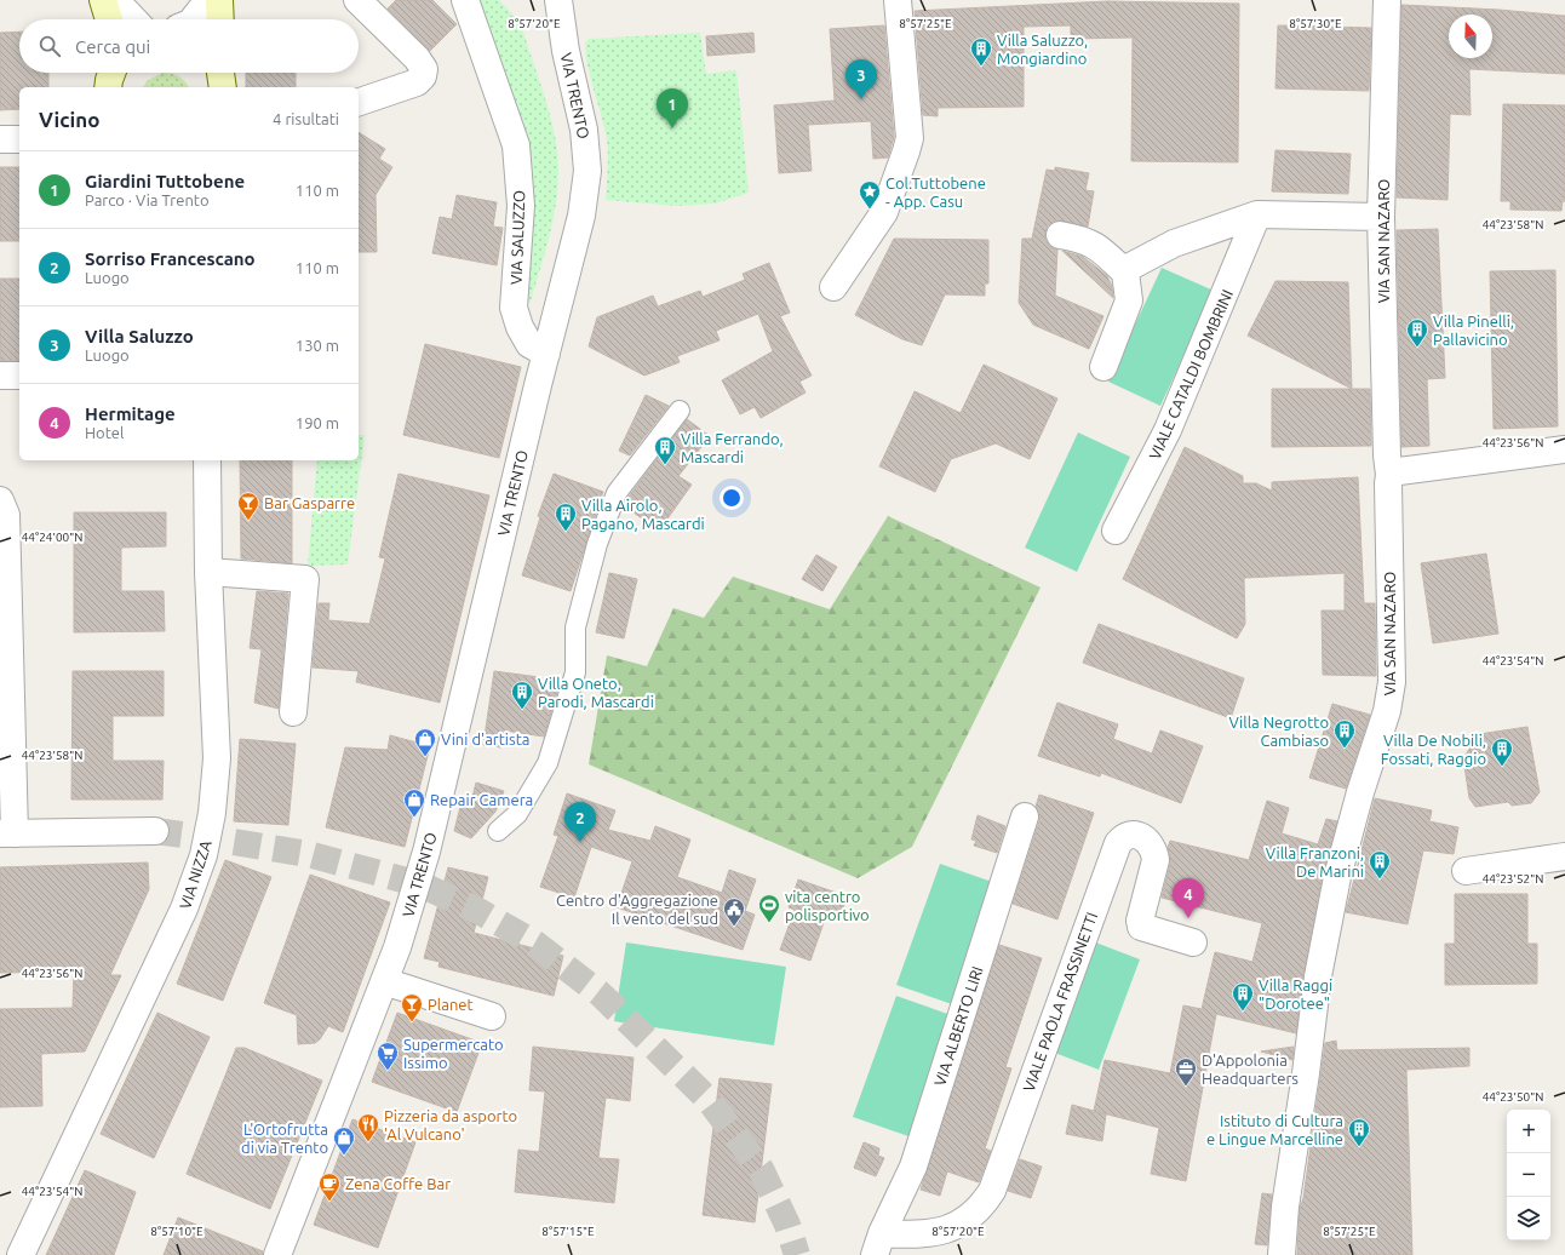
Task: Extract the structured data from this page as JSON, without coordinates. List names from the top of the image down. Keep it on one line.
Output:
{"streets":{"street":["VIA TRENTO","VIA SALUZZO","VIA SAN NAZARO","VIALE CATALDI BOMBRINI","VIA NIZZA","VIALE PAOLA FRASSINETTI","VIA ALBERTO LIRI"]},"crossings":[["VIA TRENTO","VIA SALUZZO"],["VIALE PAOLA FRASSINETTI","VIA ALBERTO LIRI"]],"places":{"building":["Villa Saluzzo, Mongiardino","Villa Pinelli, Pallavicino","Villa Ferrando, Mascardi","Villa Airolo, Pagano, Mascardi","Villa Oneto, Parodi, Mascardi","Villa Negrotto Cambiaso","Villa De Nobili, Fossati, Raggio","Villa Franzoni, De Marini","Villa Raggi \"Dorotee\"","Istituto di Cultura e Lingue Marcelline"],"place":["Col.Tuttobene - App. Casu"],"bar":["Bar Gasparre","Planet"],"shop":["Vini d'artista","Repair Camera","L'Ortofrutta di via Trento"],"sports":["vita centro polisportivo"],"public building":["Centro d'Aggregazione Il vento del sud"],"supermarket":["Supermercato Issimo"],"office":["D'Appolonia Headquarters"],"restaurant":["Pizzeria da asporto 'Al Vulcano'"],"cafe":["Zena Coffe Bar"]},"north":"top","page":{"search":"Cerca qui","pins":["3","1","2","4"],"heading":["Vicino","4 risultati"],"list":[{"mark":"1","name":"Giardini Tuttobene","note":"Parco · Via Trento","value":"110 m"},{"mark":"2","name":"Sorriso Francescano","note":"Luogo","value":"110 m"},{"mark":"3","name":"Villa Saluzzo","note":"Luogo","value":"130 m"},{"mark":"4","name":"Hermitage","note":"Hotel","value":"190 m"}],"map_buttons":["+","−"]},"coordinates":["8°57'20\"E","8°57'25\"E","8°57'30\"E","44°23'58\"N","44°23'56\"N","44°24'00\"N","44°23'54\"N","44°23'52\"N","44°23'50\"N","8°57'10\"E","8°57'15\"E"]}
